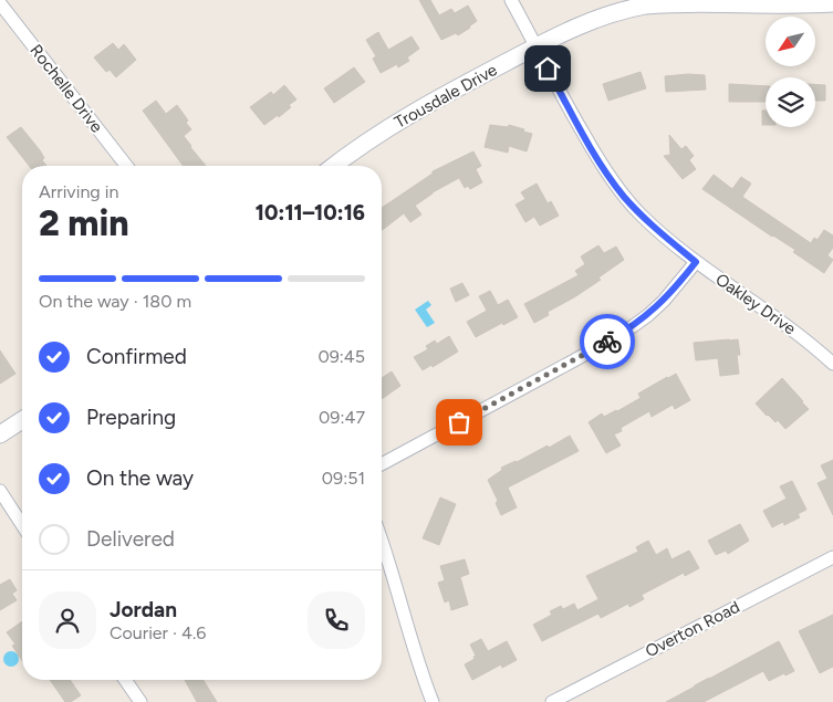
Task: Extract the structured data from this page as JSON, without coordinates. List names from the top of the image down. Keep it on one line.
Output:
{"streets":{"street":["Rochelle Drive","Trousdale Drive","Oakley Drive","Overton Road"]},"crossings":[["Trousdale Drive","Oakley Drive"]],"north":"bottom left","page":{"heading":["2 min","Arriving in","10:11–10:16"],"panel":["Jordan","Courier · 4.6"],"bar":"On the way · 180 m","list":[["Confirmed","09:45"],["Preparing","09:47"],["On the way","09:51"],"Delivered"]}}
